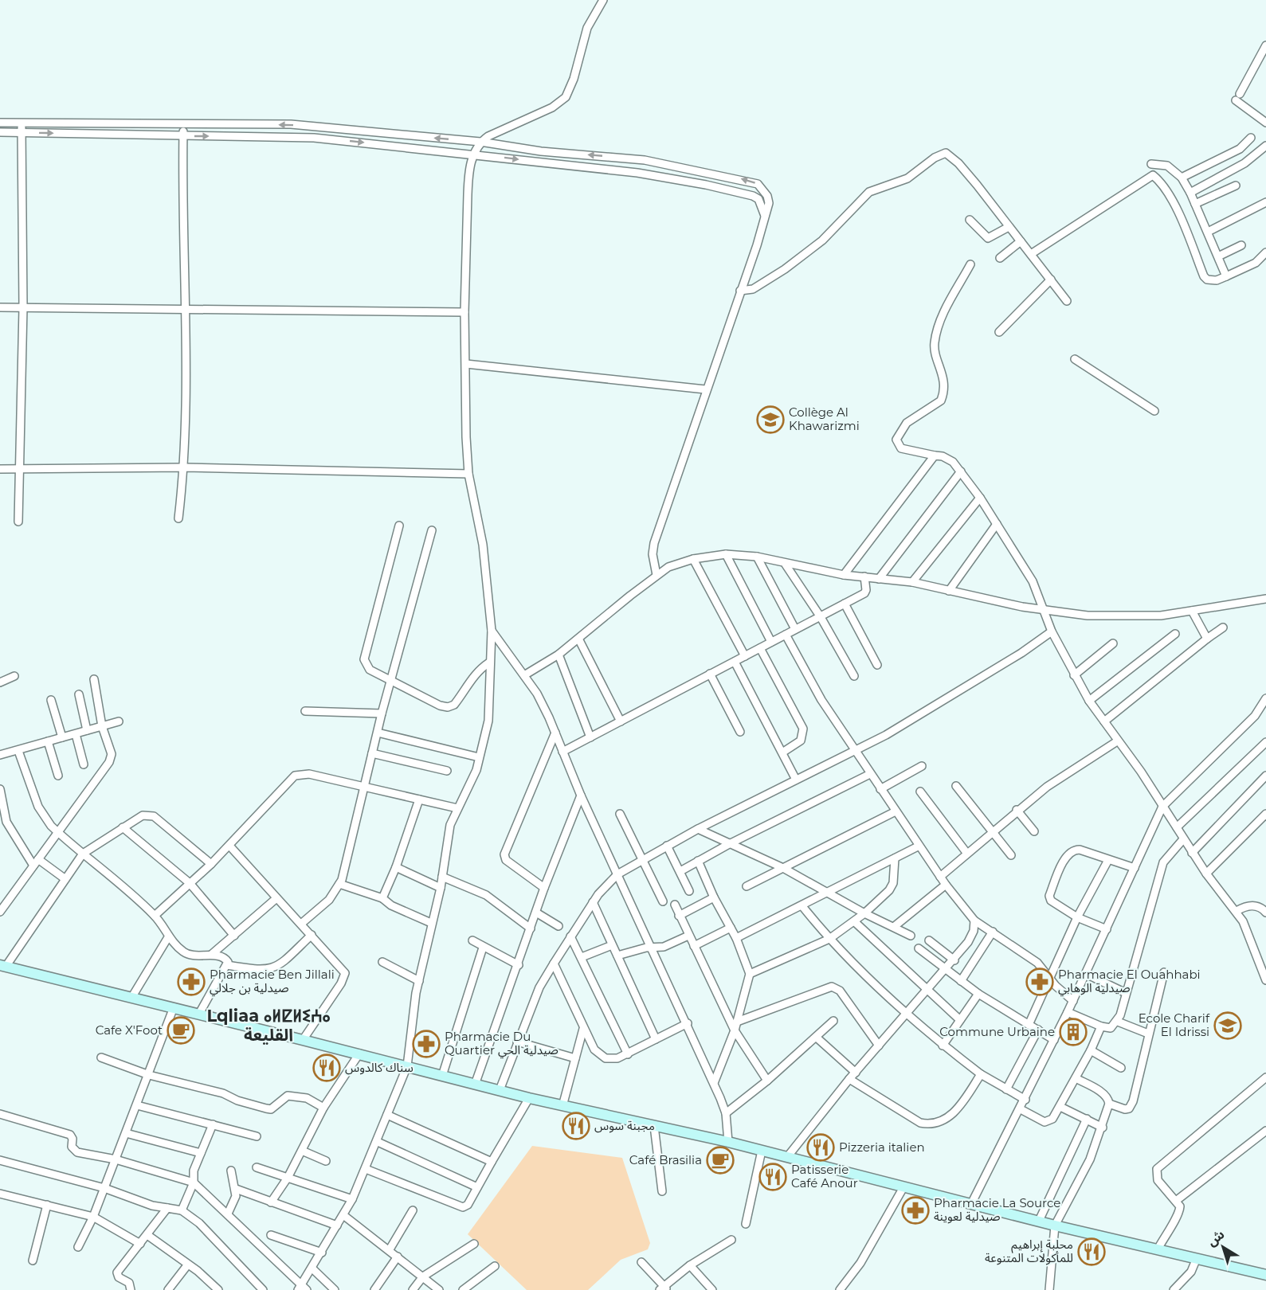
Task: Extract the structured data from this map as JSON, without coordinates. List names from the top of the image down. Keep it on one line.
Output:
{"districts":["Lqliaa ⴰⵍⵇⵍⵉⵄⴰ القليعة"],"places":{"school or university":["Collège Al Khawarizmi","Ecole Charif El Idrissi"],"pharmacy":["Pharmacie Ben Jillali صيدلية بن جلالي","Pharmacie El Ouahhabi صيدلية الوهابي","Pharmacie Du Quartier صيدلية الحي","Pharmacie La Source صيدلية لعوينة"],"cafe":["Cafe X'Foot","Café Brasilia"],"building":["Commune Urbaine"],"restaurant":["سناك كالدوس","مجبنة سوس","Pizzeria italien","Patisserie Café Anour","محلبة إبراهيم للمأكولات المتنوعة"]},"north":"top left"}
